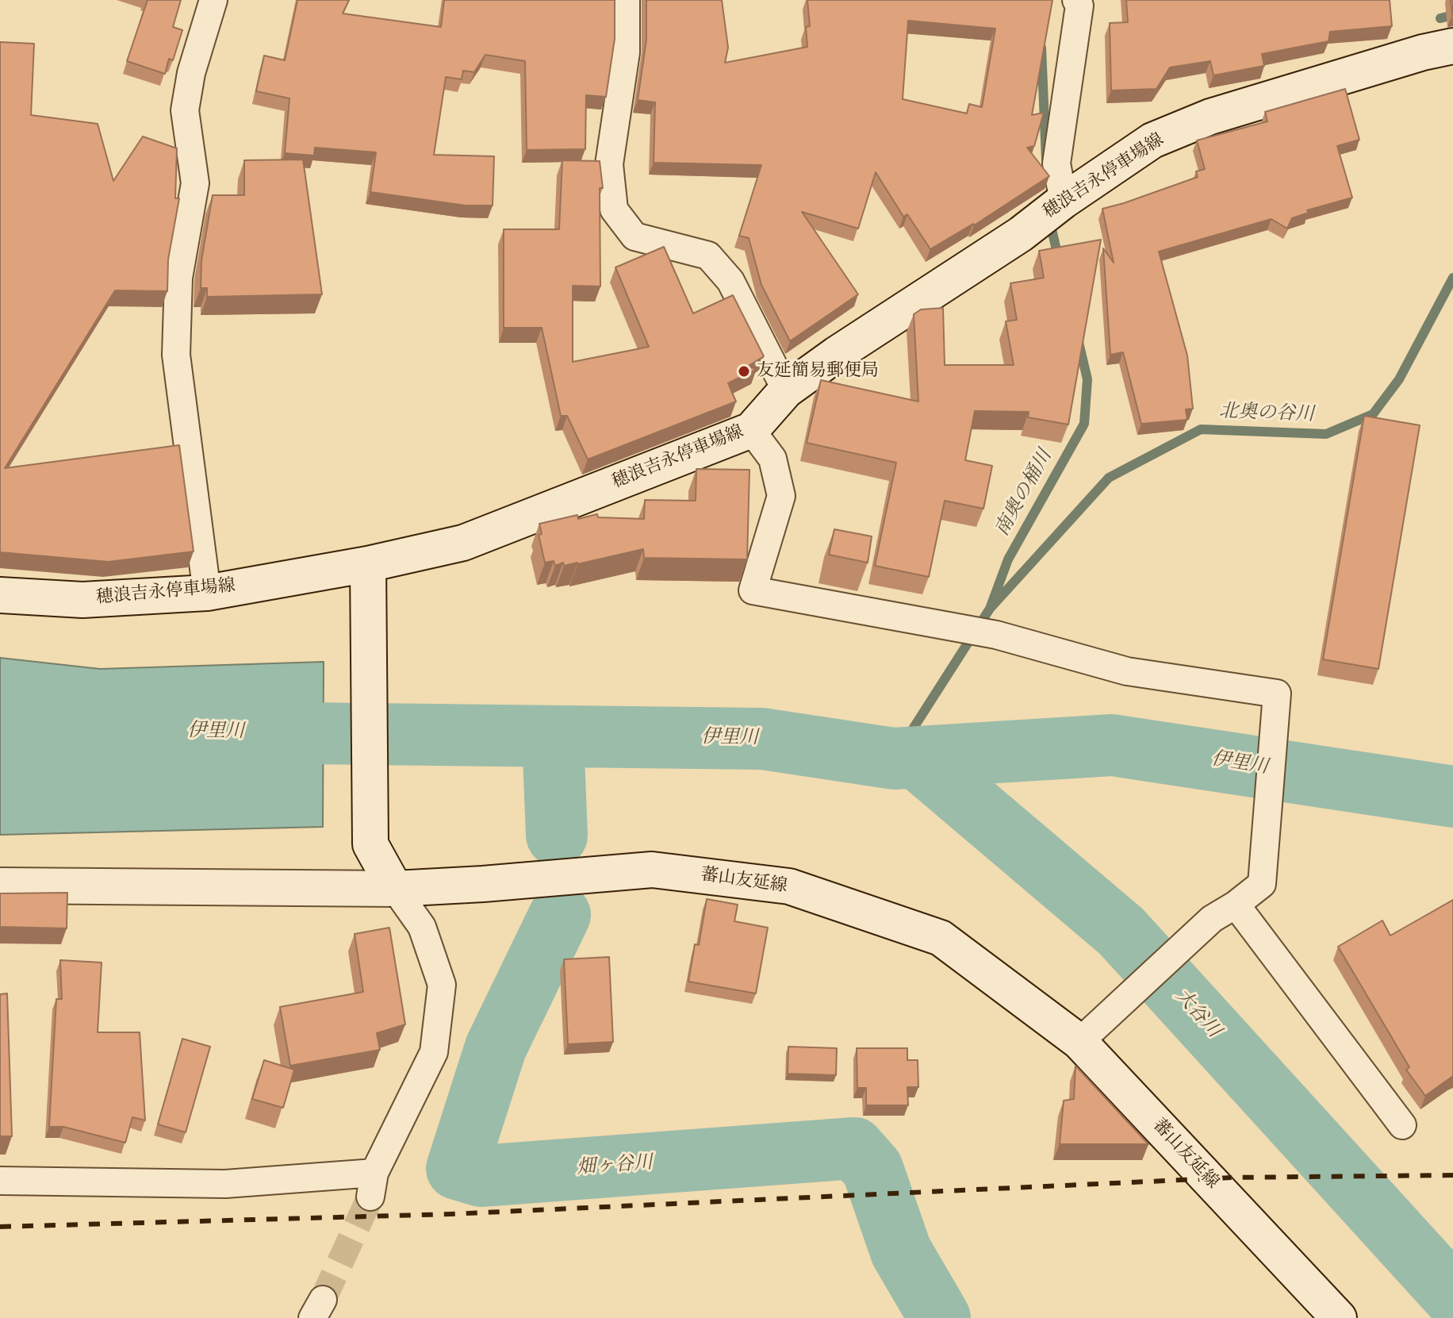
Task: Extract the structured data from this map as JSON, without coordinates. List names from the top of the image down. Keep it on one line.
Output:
{"streets":{"main road":["穂浪吉永停車場線","蕃山友延線"]},"water":["北奥の谷川","南奥の桶川","伊里川","大谷川","畑ヶ谷川"],"places":["友延簡易郵便局"]}
